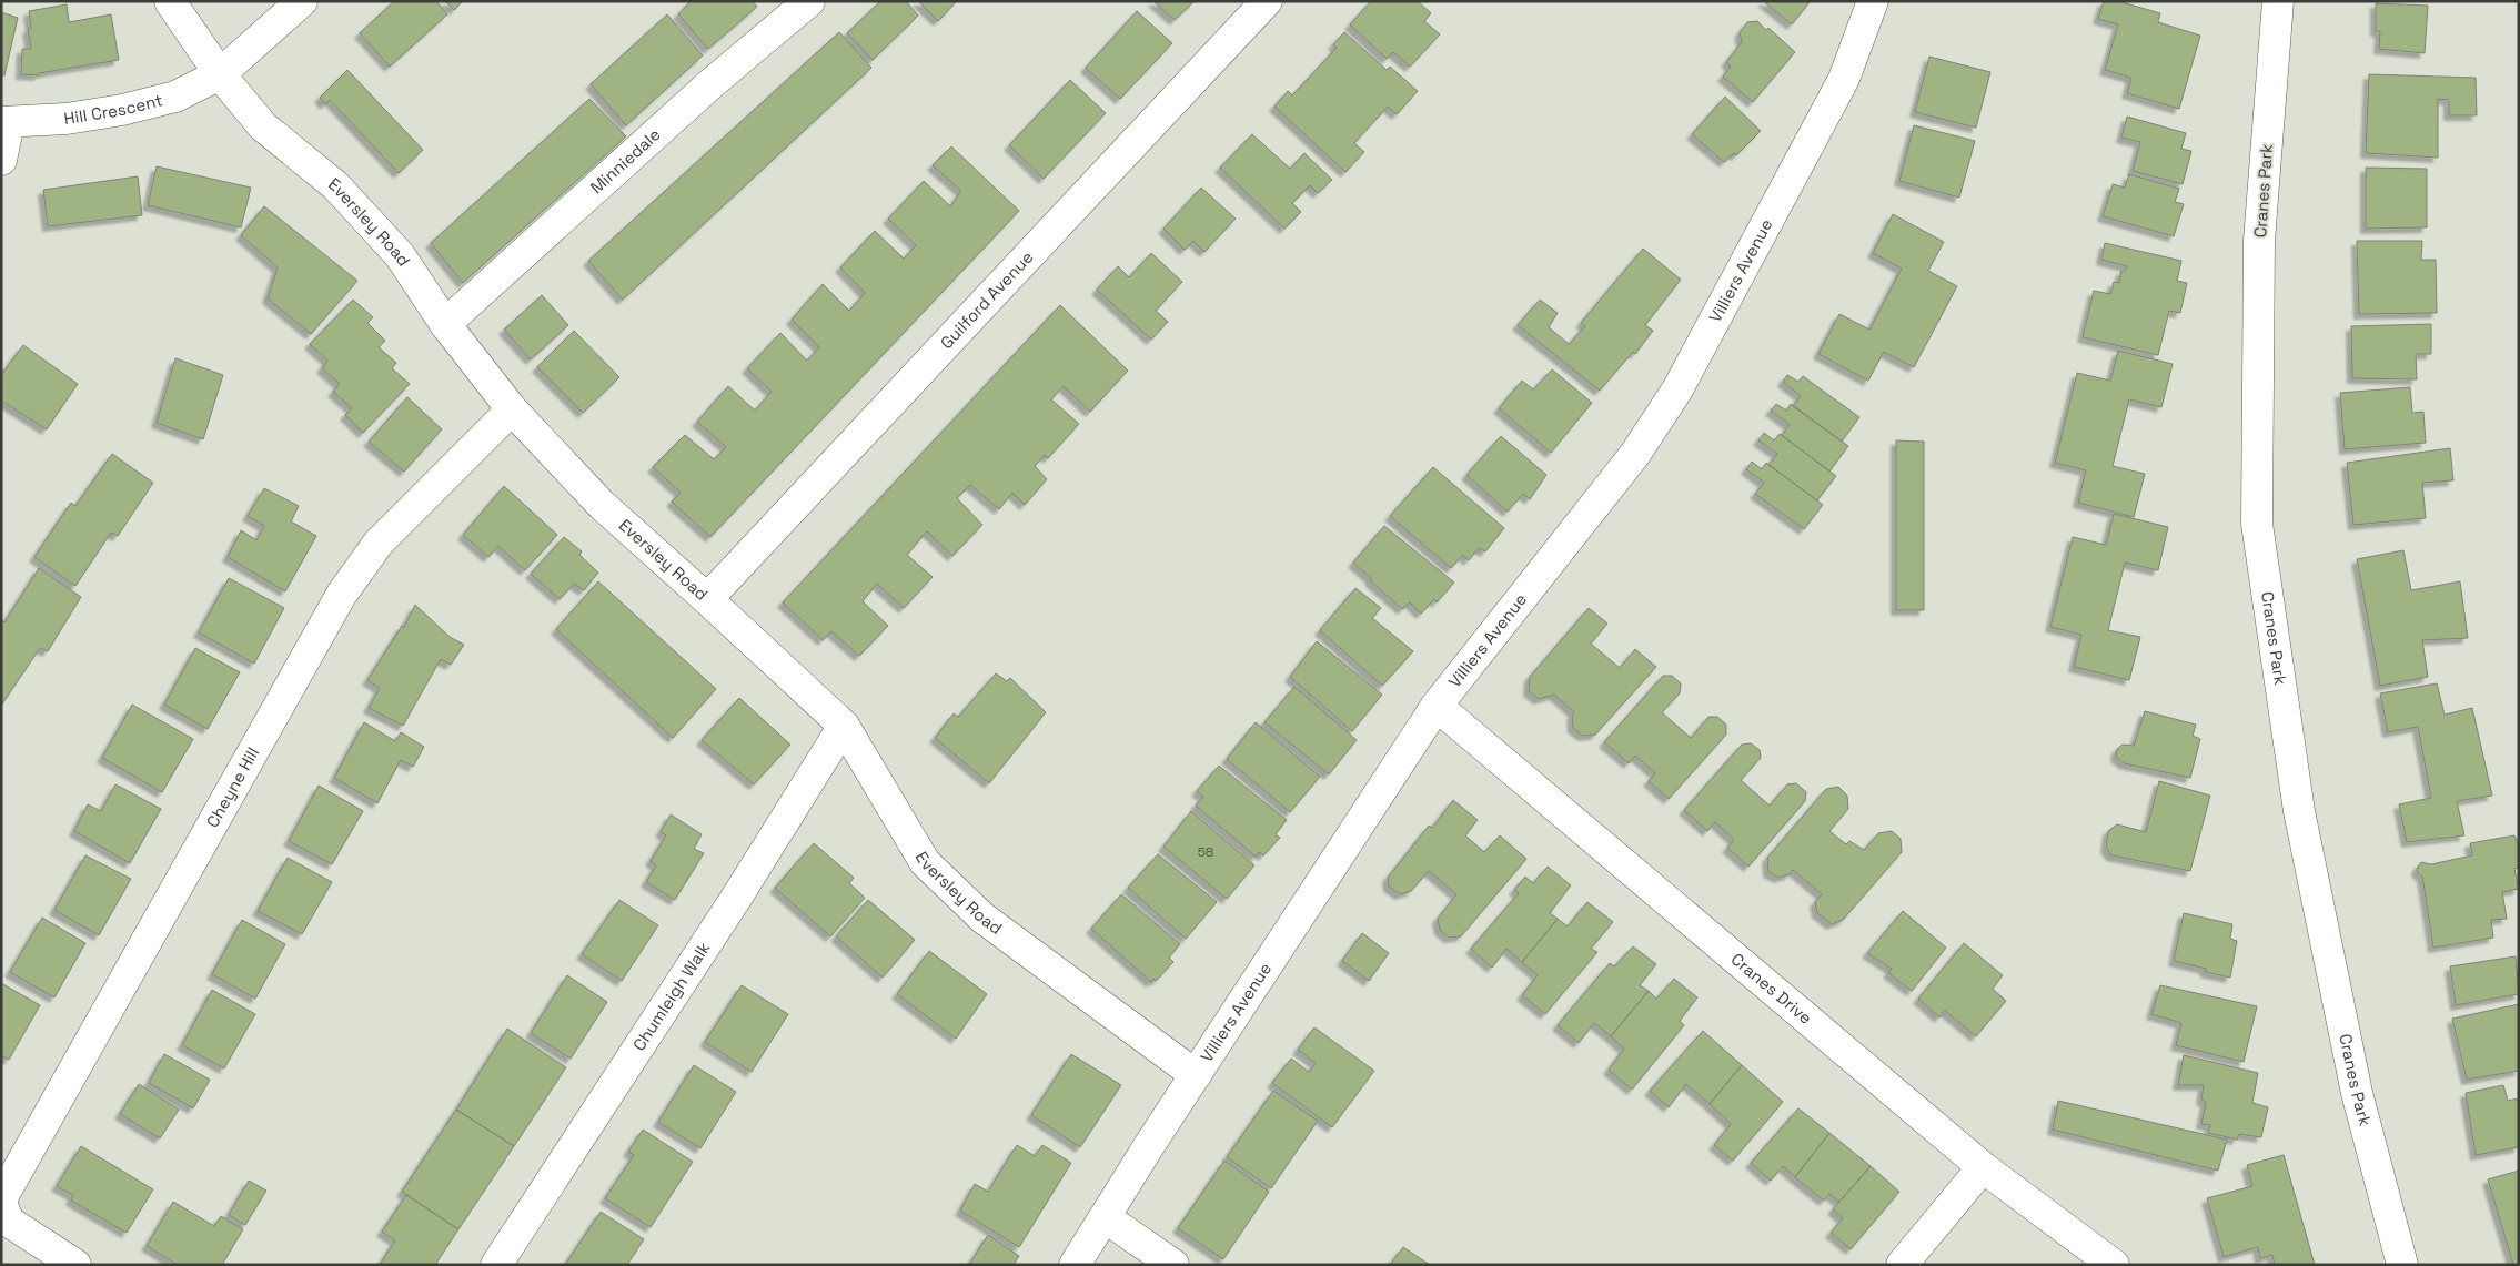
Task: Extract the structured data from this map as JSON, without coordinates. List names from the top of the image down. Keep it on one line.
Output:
{"streets":{"street":["Hill Crescent","Minniedale","Cranes Park","Eversley Road","Villiers Avenue","Guilford Avenue","Cheyne Hill","Cranes Drive","Chumleigh Walk"]},"crossings":[["Hill Crescent","Eversley Road"],["Minniedale","Eversley Road"],["Eversley Road","Villiers Avenue"],["Eversley Road","Guilford Avenue"],["Eversley Road","Cheyne Hill"],["Eversley Road","Chumleigh Walk"],["Villiers Avenue","Cranes Drive"]],"house_numbers":["58"]}
